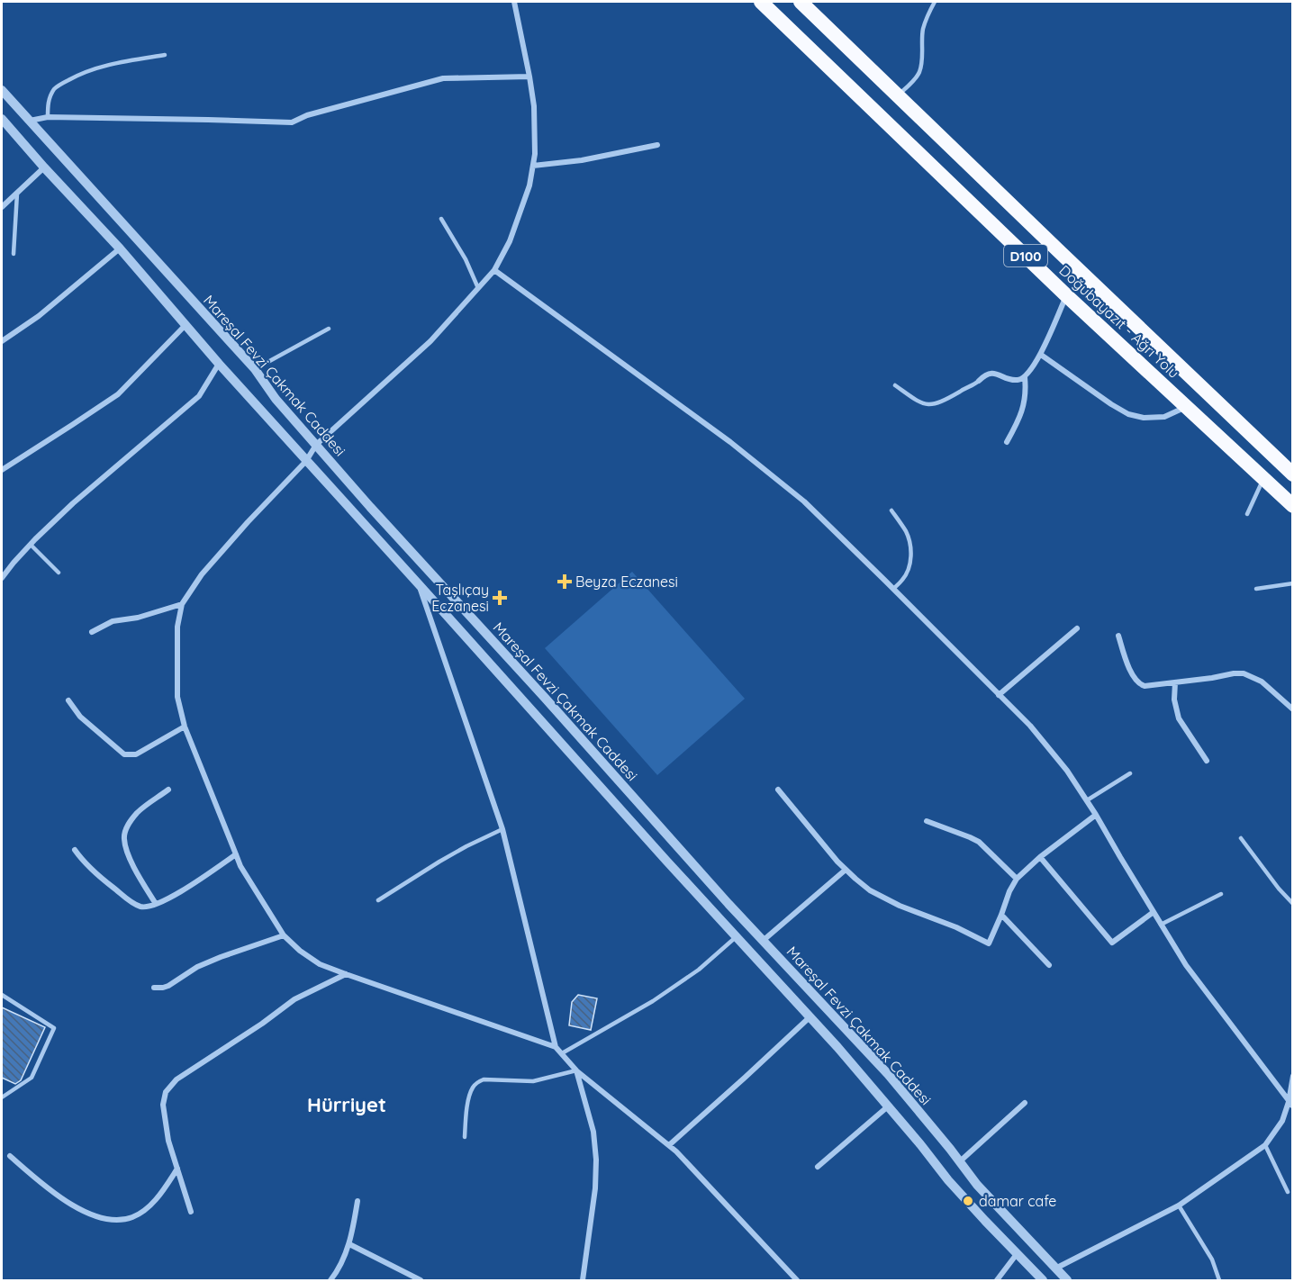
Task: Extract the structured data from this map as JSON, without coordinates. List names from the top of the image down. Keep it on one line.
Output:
{"streets":{"highway":["D100","Doğubayazıt - Ağrı Yolu"],"street":["Mareşal Fevzi Çakmak Caddesi"]},"districts":["Hürriyet"],"places":{"health":["Beyza Eczanesi","Taşlıçay Eczanesi"],"other":["damar cafe"]}}
